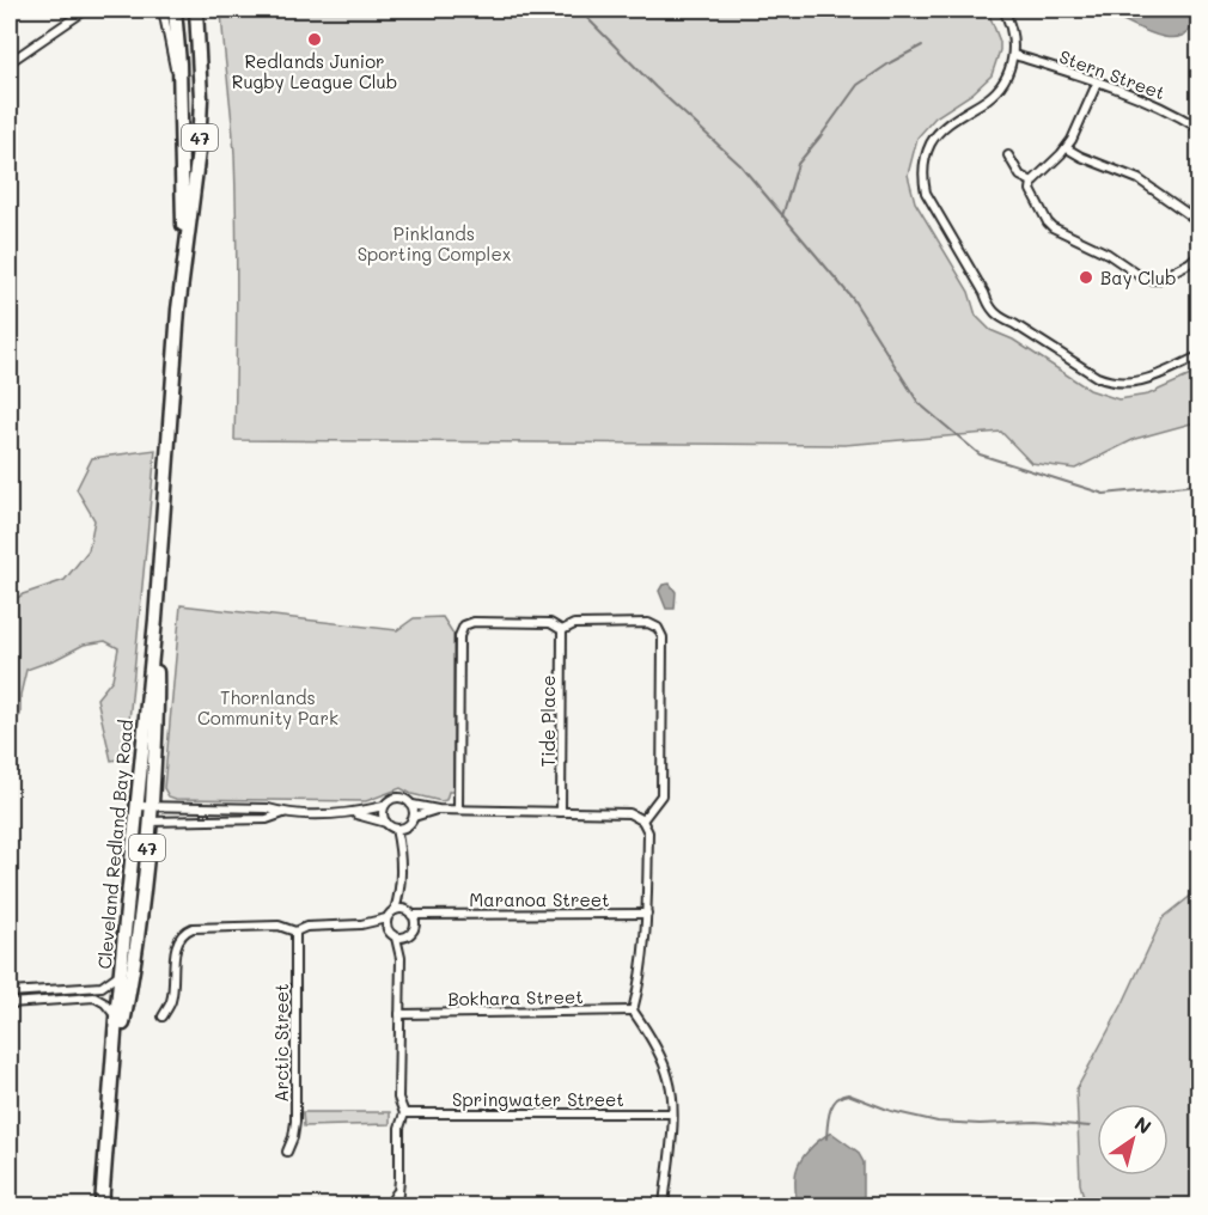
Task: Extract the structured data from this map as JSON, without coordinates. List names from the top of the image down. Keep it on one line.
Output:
{"streets":{"highway":["47","Cleveland Redland Bay Road"],"street":["Stern Street","Tide Place","Maranoa Street","Bokhara Street","Arctic Street","Springwater Street"]},"parks":["Pinklands Sporting Complex","Thornlands Community Park"],"places":["Redlands Junior Rugby League Club","Bay Club"],"north":"top right"}
